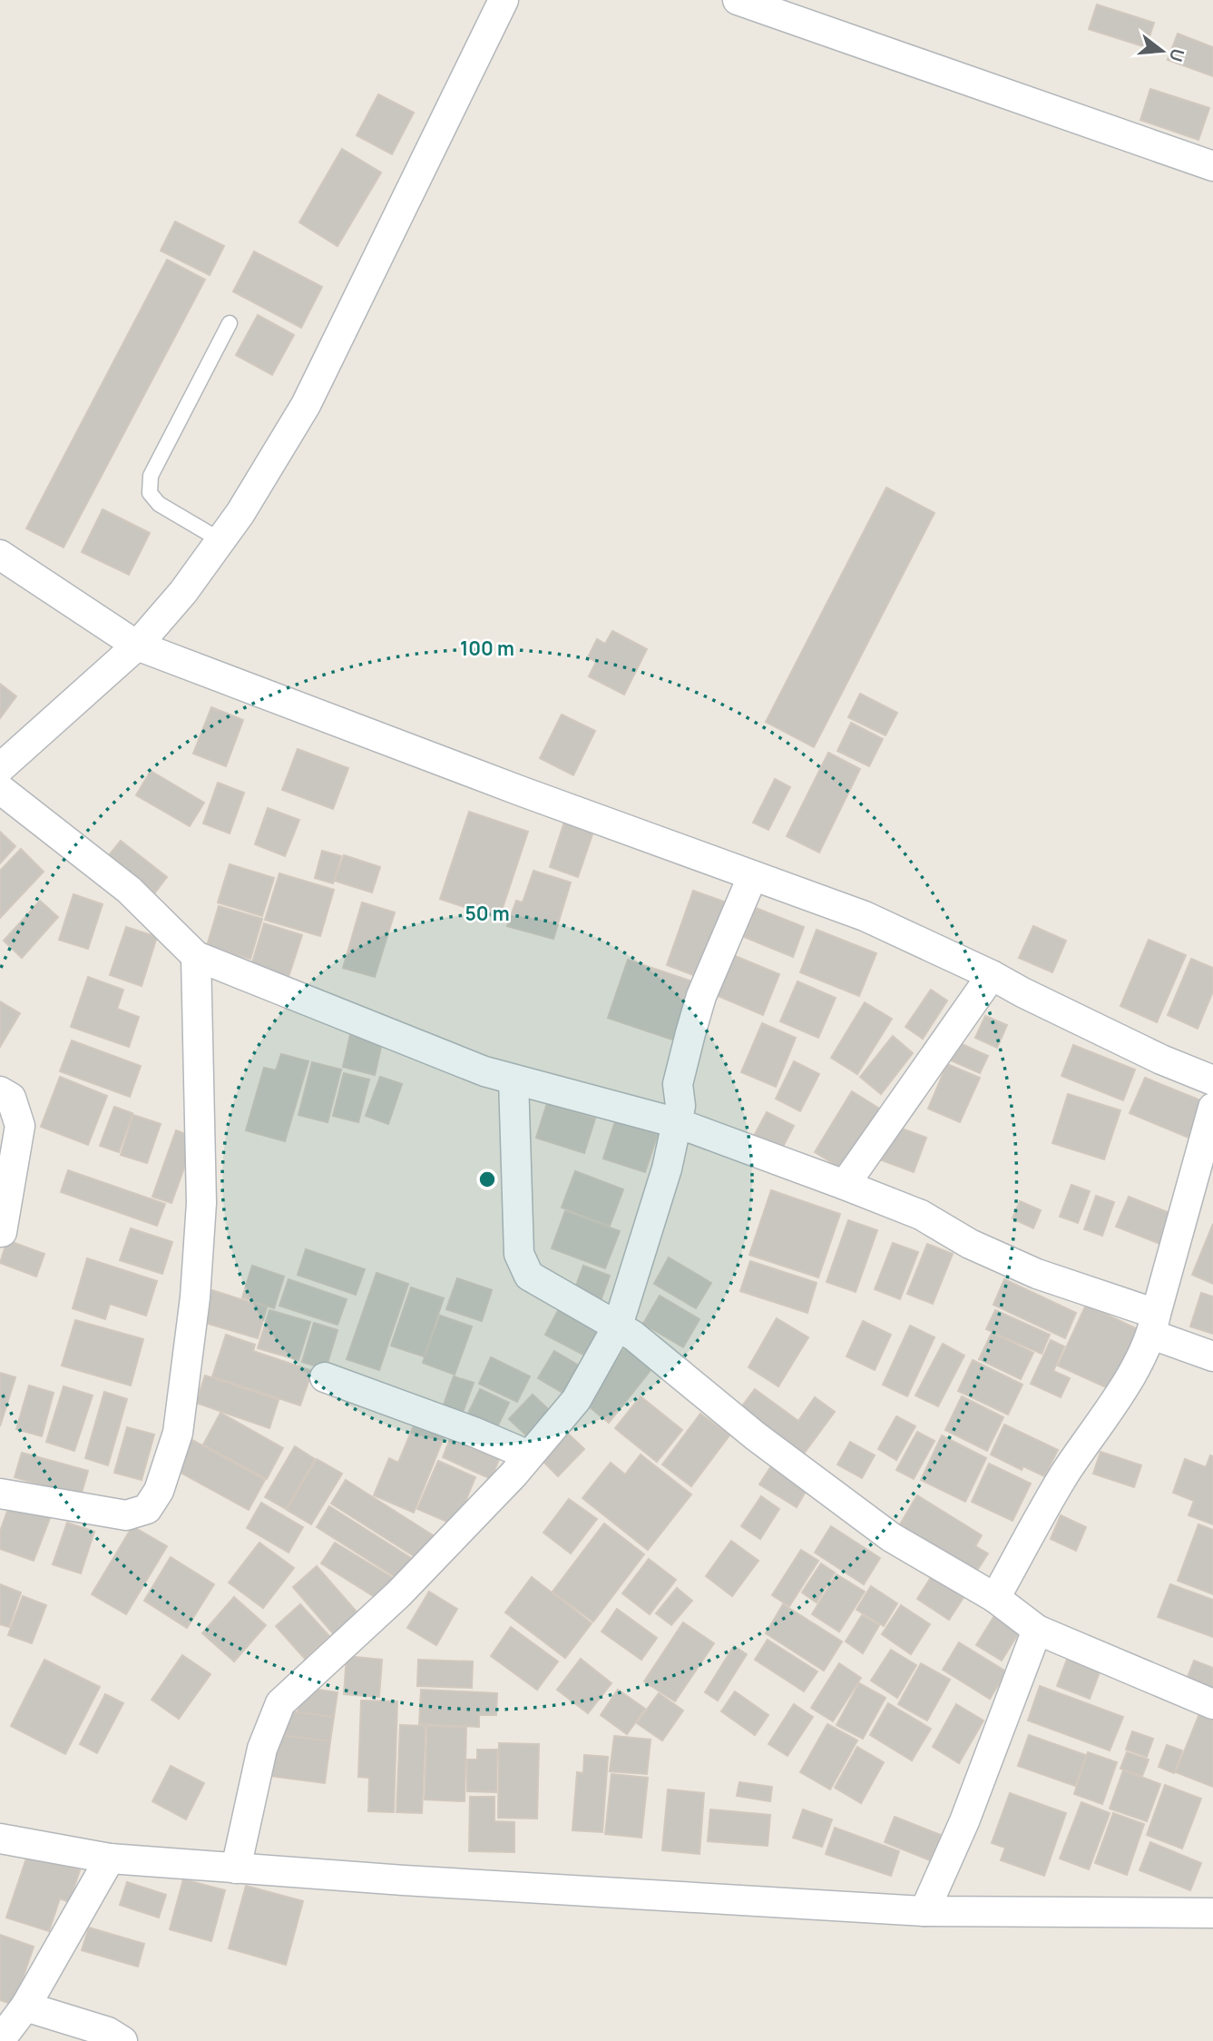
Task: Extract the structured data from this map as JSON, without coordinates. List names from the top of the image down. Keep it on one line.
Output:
{"north":"right","rings":["100 m","50 m"]}
